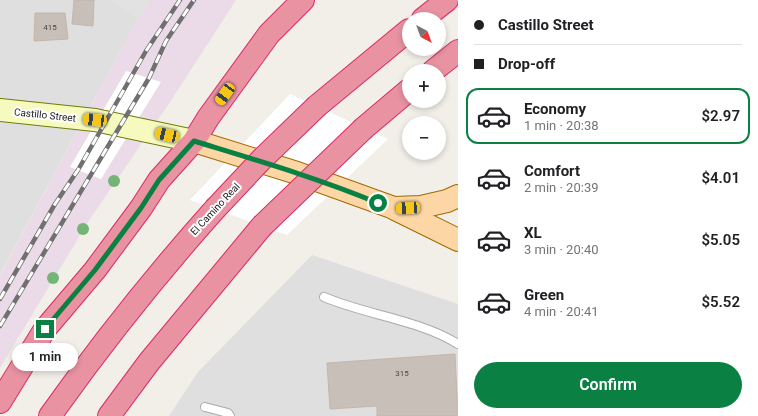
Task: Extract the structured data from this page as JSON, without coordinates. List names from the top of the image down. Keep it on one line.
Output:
{"streets":{"highway":["El Camino Real"],"main road":["Castillo Street"]},"house_numbers":["415","315"],"north":"bottom right","page":{"banner":["Castillo Street","Drop-off"],"map_buttons":["+","−"],"list":[{"name":"Economy","note":"1 min · 20:38","value":"$2.97"},{"name":"Comfort","note":"2 min · 20:39","value":"$4.01"},{"name":"XL","note":"3 min · 20:40","value":"$5.05"},{"name":"Green","note":"4 min · 20:41","value":"$5.52"}],"bubble":"1 min","buttons":"Confirm"}}
